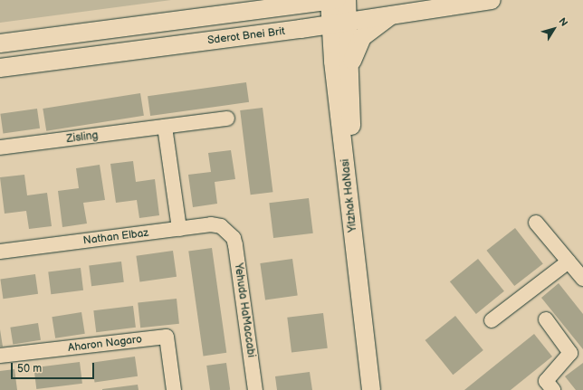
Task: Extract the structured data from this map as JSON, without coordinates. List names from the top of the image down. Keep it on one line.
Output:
{"streets":{"main road":["Sderot Bnei Brit","Yitzhak HaNasi"],"street":["Zisling","Nathan Elbaz","Yehuda HaMaccabi","Aharon Nagaro"]},"crossings":[["Sderot Bnei Brit","Yitzhak HaNasi"],["Nathan Elbaz","Yehuda HaMaccabi"]],"scale_bar":"50 m","north":"top right"}
